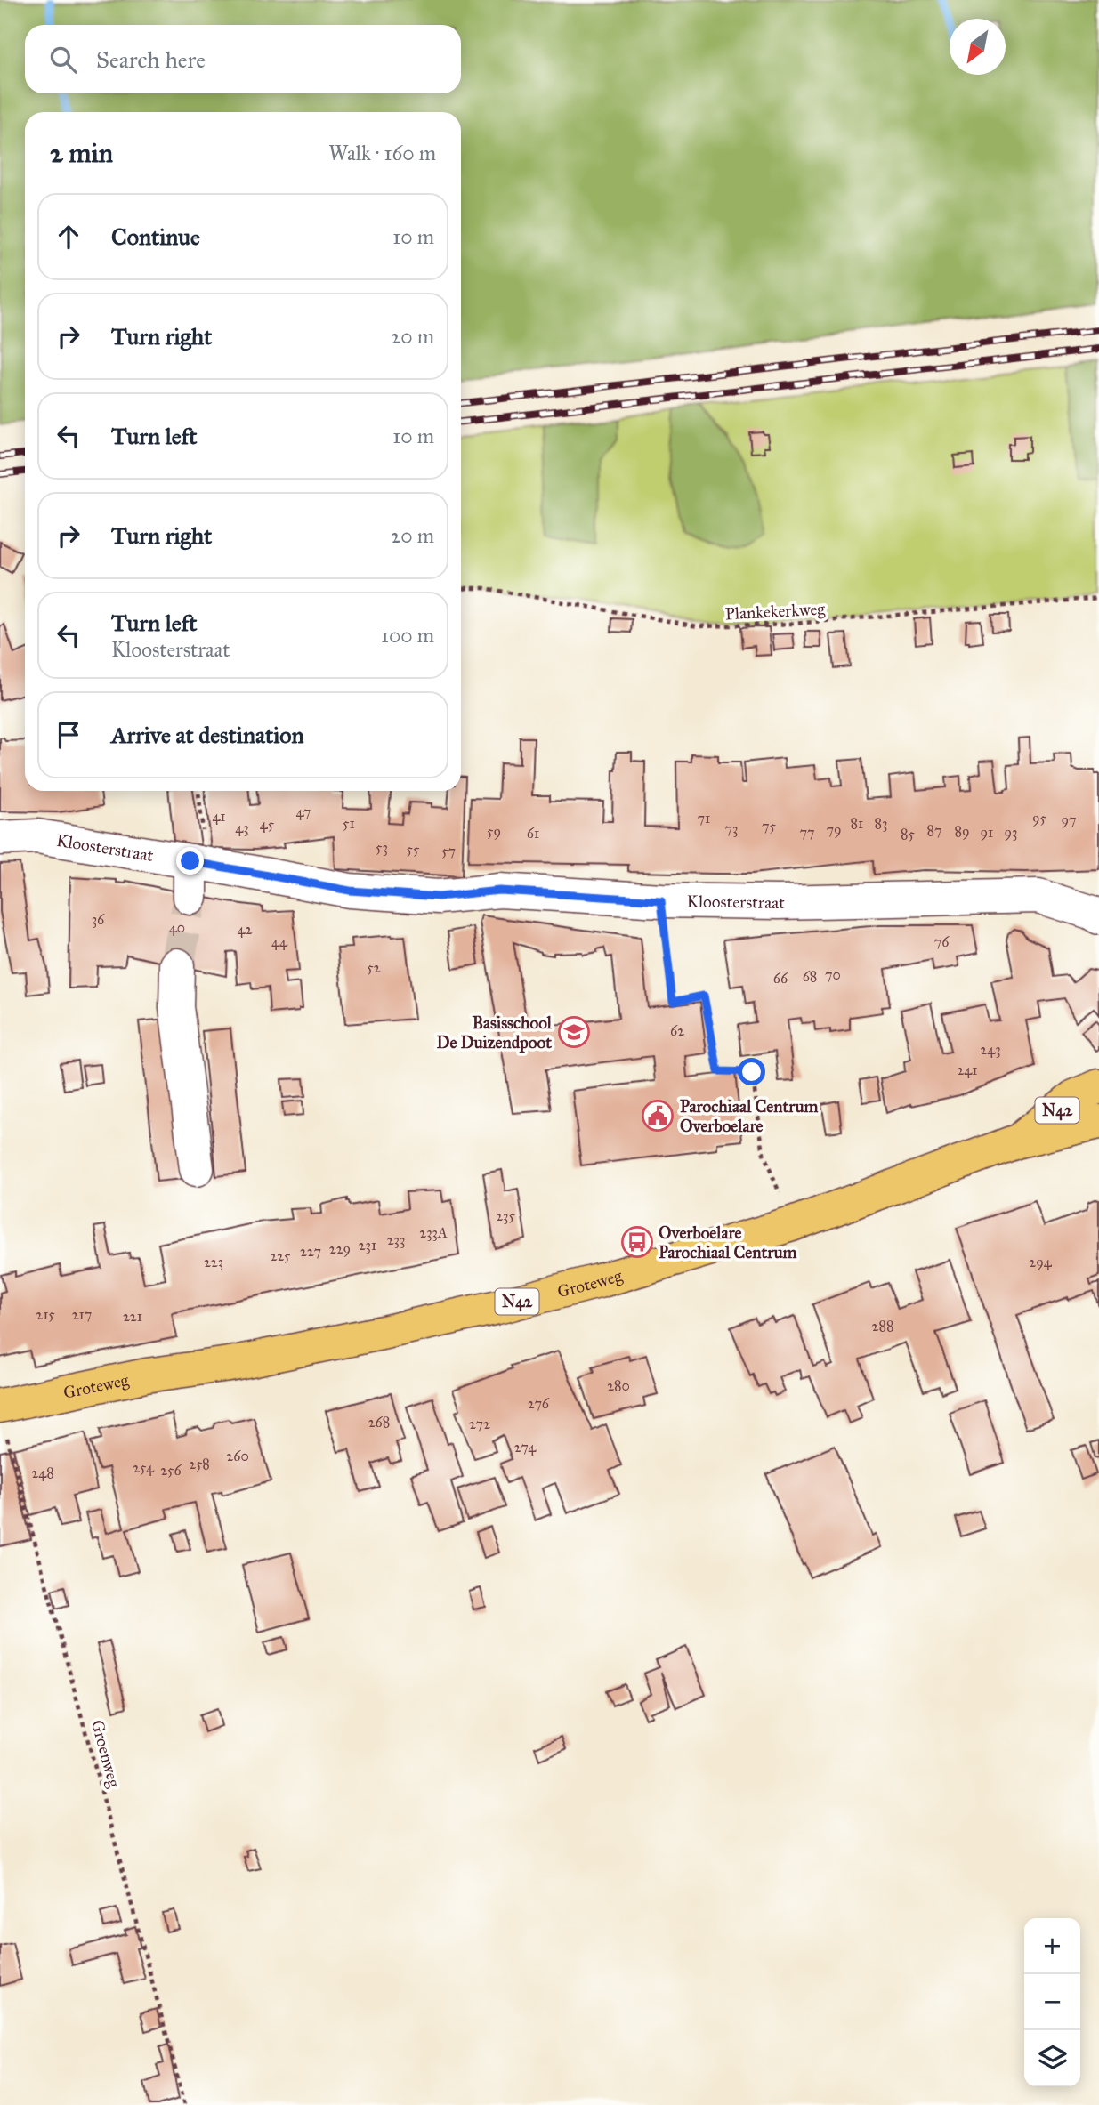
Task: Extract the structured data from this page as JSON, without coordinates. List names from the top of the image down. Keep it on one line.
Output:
{"streets":{"main road":["N42","Groteweg"],"street":["Kloosterstraat"],"path":["Plankekerkweg","Groenweg"]},"crossings":[["Groteweg","Groenweg"]],"places":{"school or university":["Basisschool De Duizendpoot"],"public building":["Parochiaal Centrum Overboelare"],"bus stop":["Overboelare Parochiaal Centrum"]},"house_numbers":["47","41","71","95","97","51","81","83","45","75","43","73","79","87","59","89","77","91","93","61","85","53","55","57","36","40","42","44","76","52","70","68","66","62","243","241","235","233A","233","231","229","227","225","223","294","215","217","221","288","280","276","268","272","274","260","258","254","256","248"],"north":"bottom left","page":{"search":"Search here","heading":["2 min","Walk · 160 m"],"list":[["Continue","10 m"],["Turn right","20 m"],["Turn left","10 m"],["Turn right","20 m"],["Turn left","Kloosterstraat","100 m"],"Arrive at destination"],"map_buttons":["+","−"]}}
